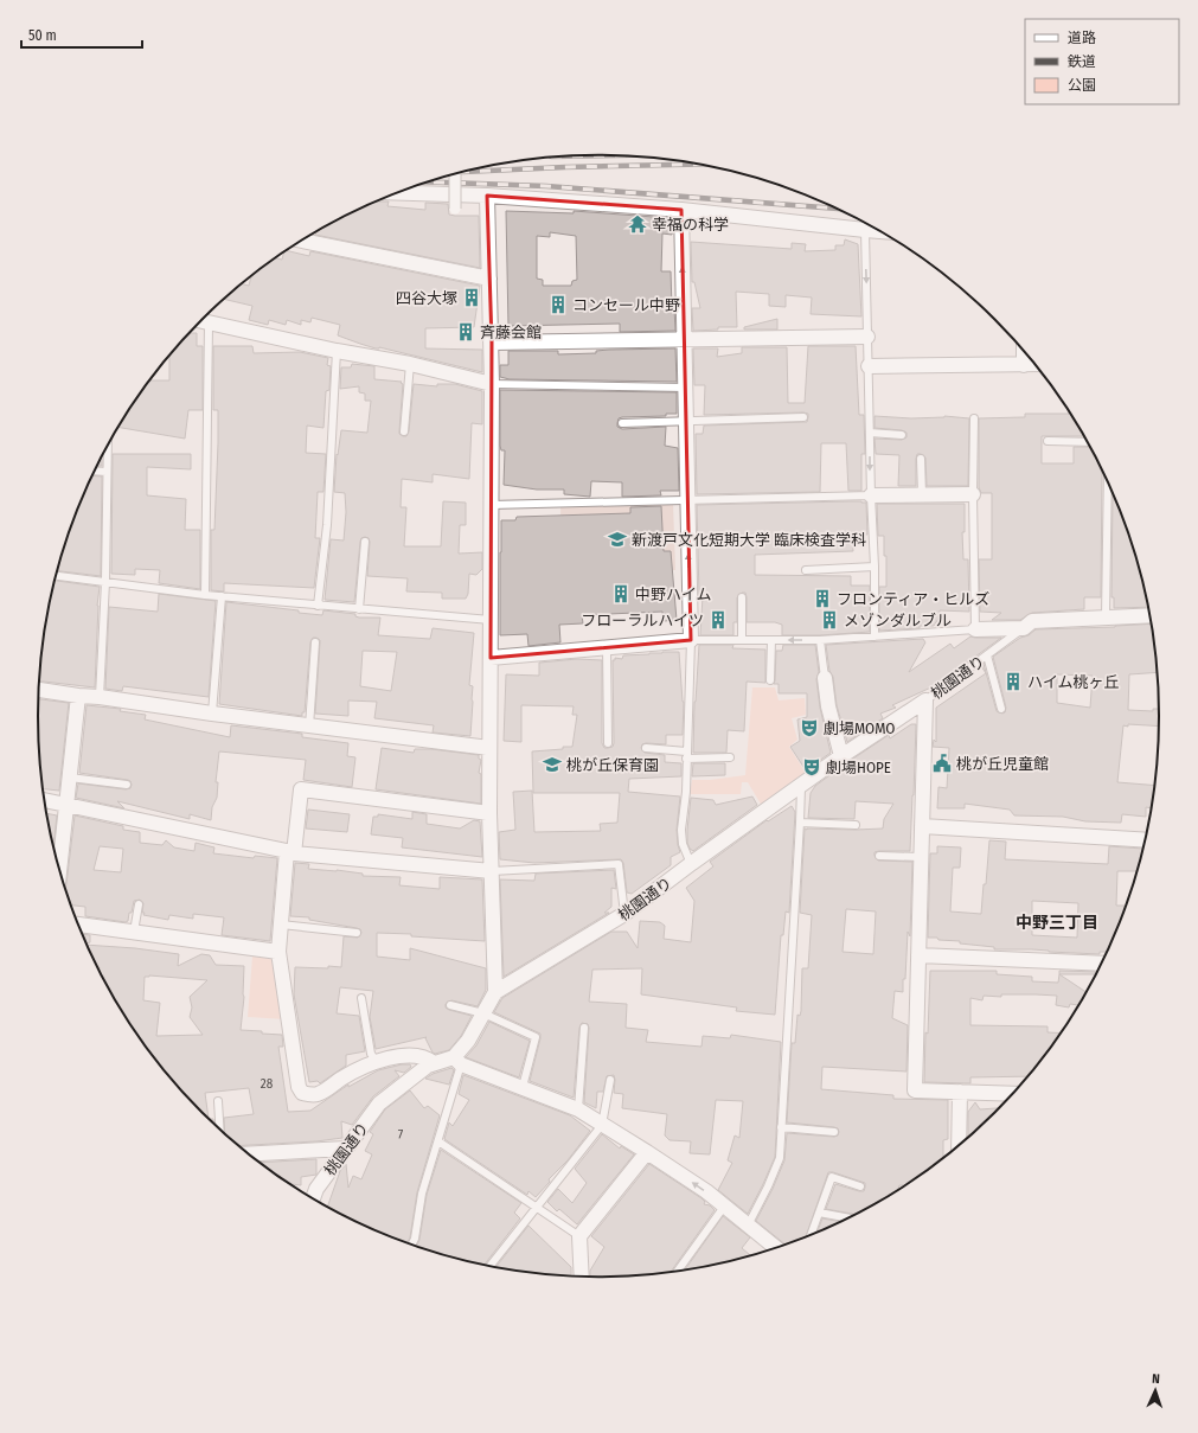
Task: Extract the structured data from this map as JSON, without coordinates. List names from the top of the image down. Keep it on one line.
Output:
{"streets":{"street":["桃園通り"]},"districts":["中野三丁目"],"places":{"temple":["幸福の科学"],"building":["四谷大塚","コンセール中野","斉藤会館","中野ハイム","フロンティア・ヒルズ","フローラルハイツ","メゾンダルブル","ハイム桃ヶ丘"],"school or university":["新渡戸文化短期大学 臨床検査学科","桃が丘保育園"],"theatre":["劇場MOMO","劇場HOPE"],"public building":["桃が丘児童館"]},"house_numbers":["28","7"],"legend":["道路","鉄道","公園"],"scale_bar":"50 m","north":"top"}
